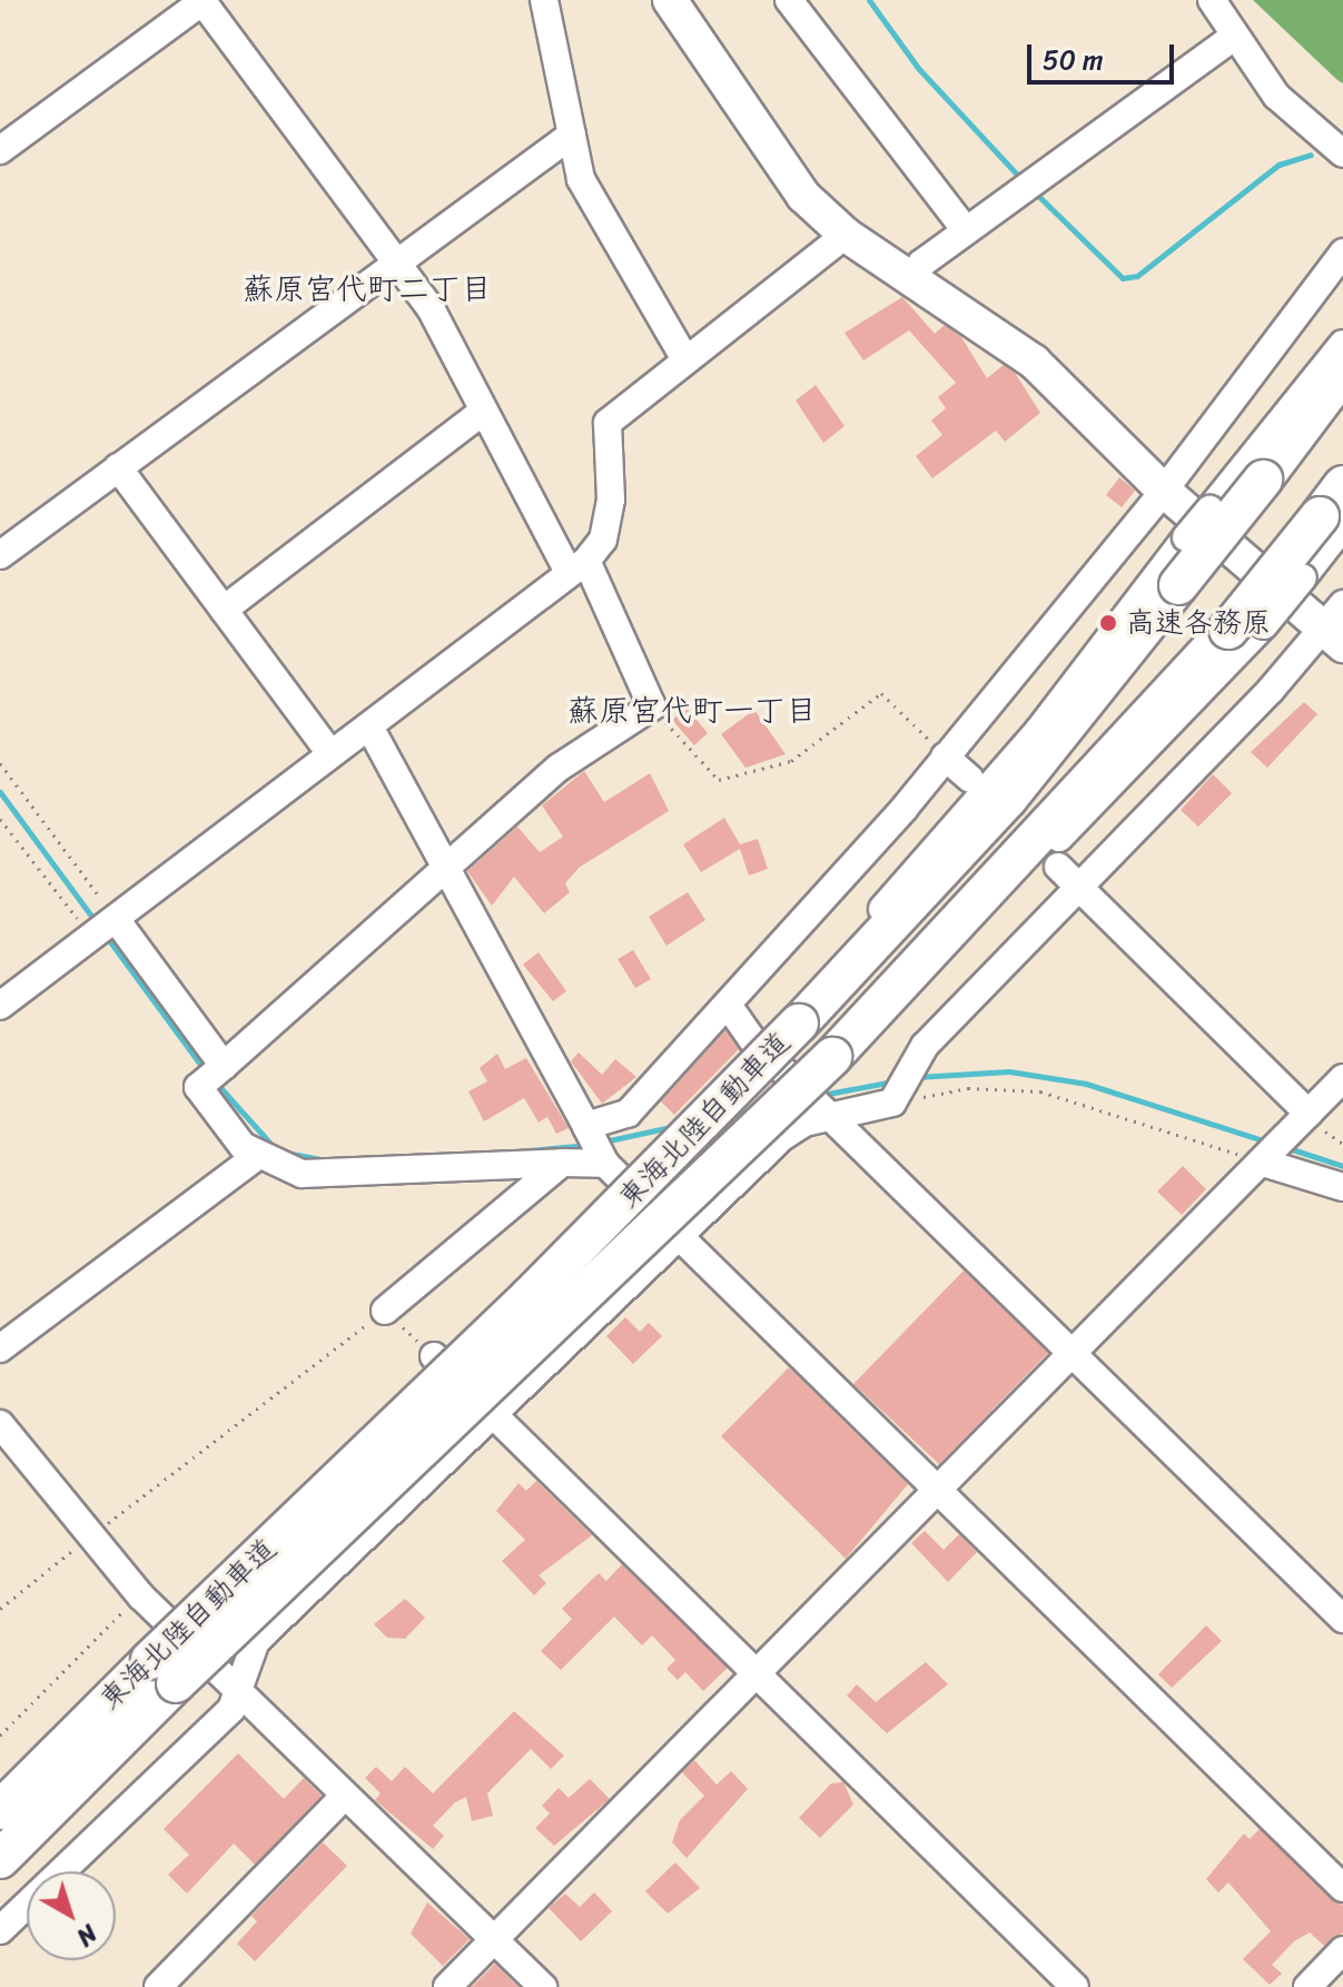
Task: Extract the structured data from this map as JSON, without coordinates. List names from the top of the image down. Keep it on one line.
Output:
{"streets":{"highway":["東海北陸自動車道"]},"districts":["蘇原宮代町二丁目","蘇原宮代町一丁目"],"places":["高速各務原"],"scale_bar":"50 m","north":"bottom right"}
